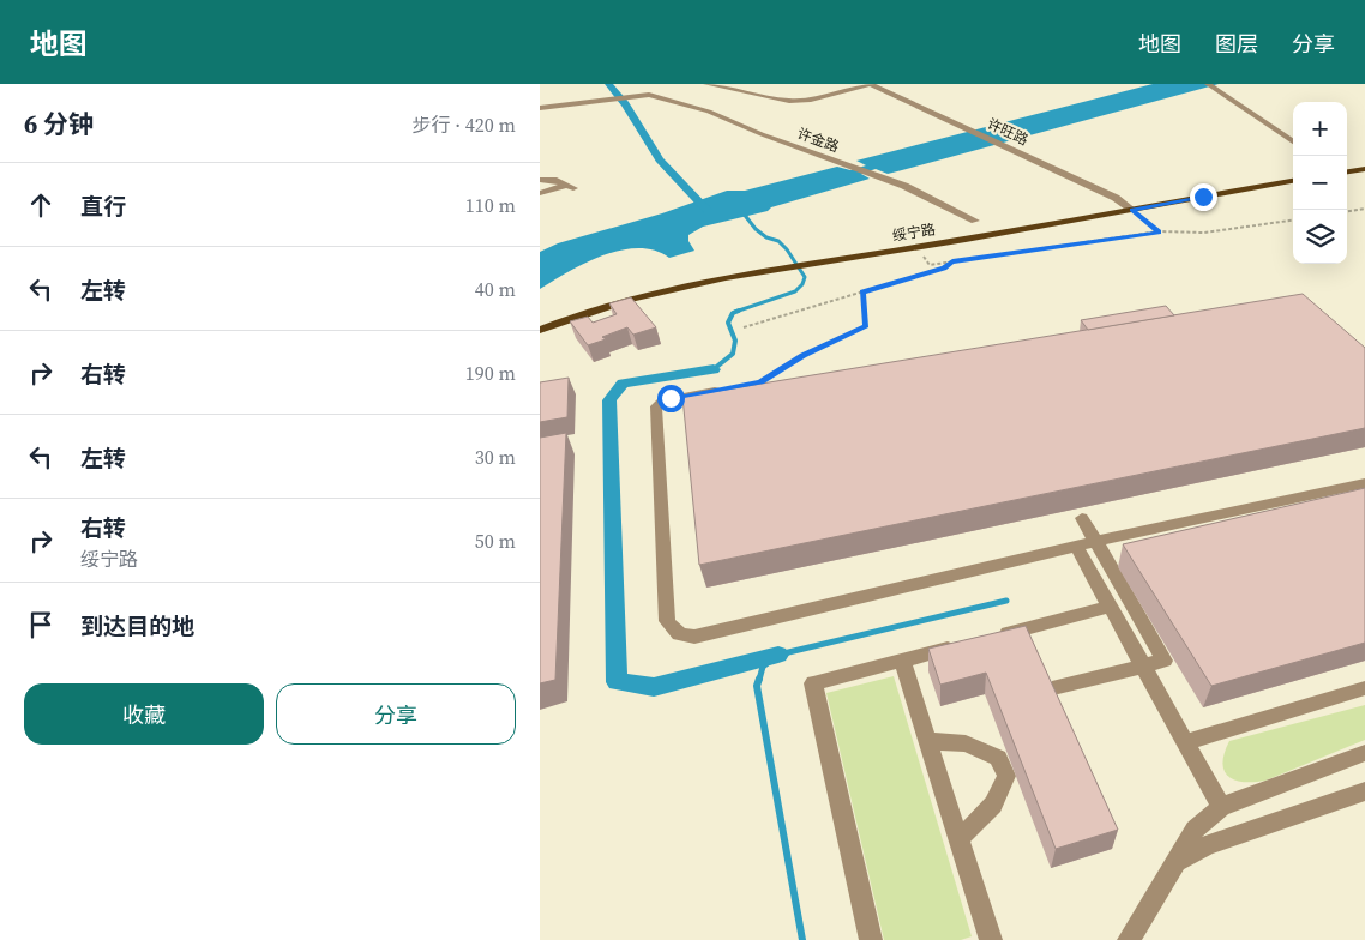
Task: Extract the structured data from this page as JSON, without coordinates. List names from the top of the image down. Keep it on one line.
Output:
{"streets":{"main road":["绥宁路"],"street":["许旺路","许金路"]},"crossings":[["许旺路","绥宁路"]],"page":{"header":"地图","nav":["地图","图层","分享"],"heading":["6 分钟","步行 · 420 m"],"map_buttons":["+","−"],"list":[["直行","110 m"],["左转","40 m"],["右转","190 m"],["左转","30 m"],["右转","绥宁路","50 m"],"到达目的地"],"buttons":["收藏","分享"]}}
